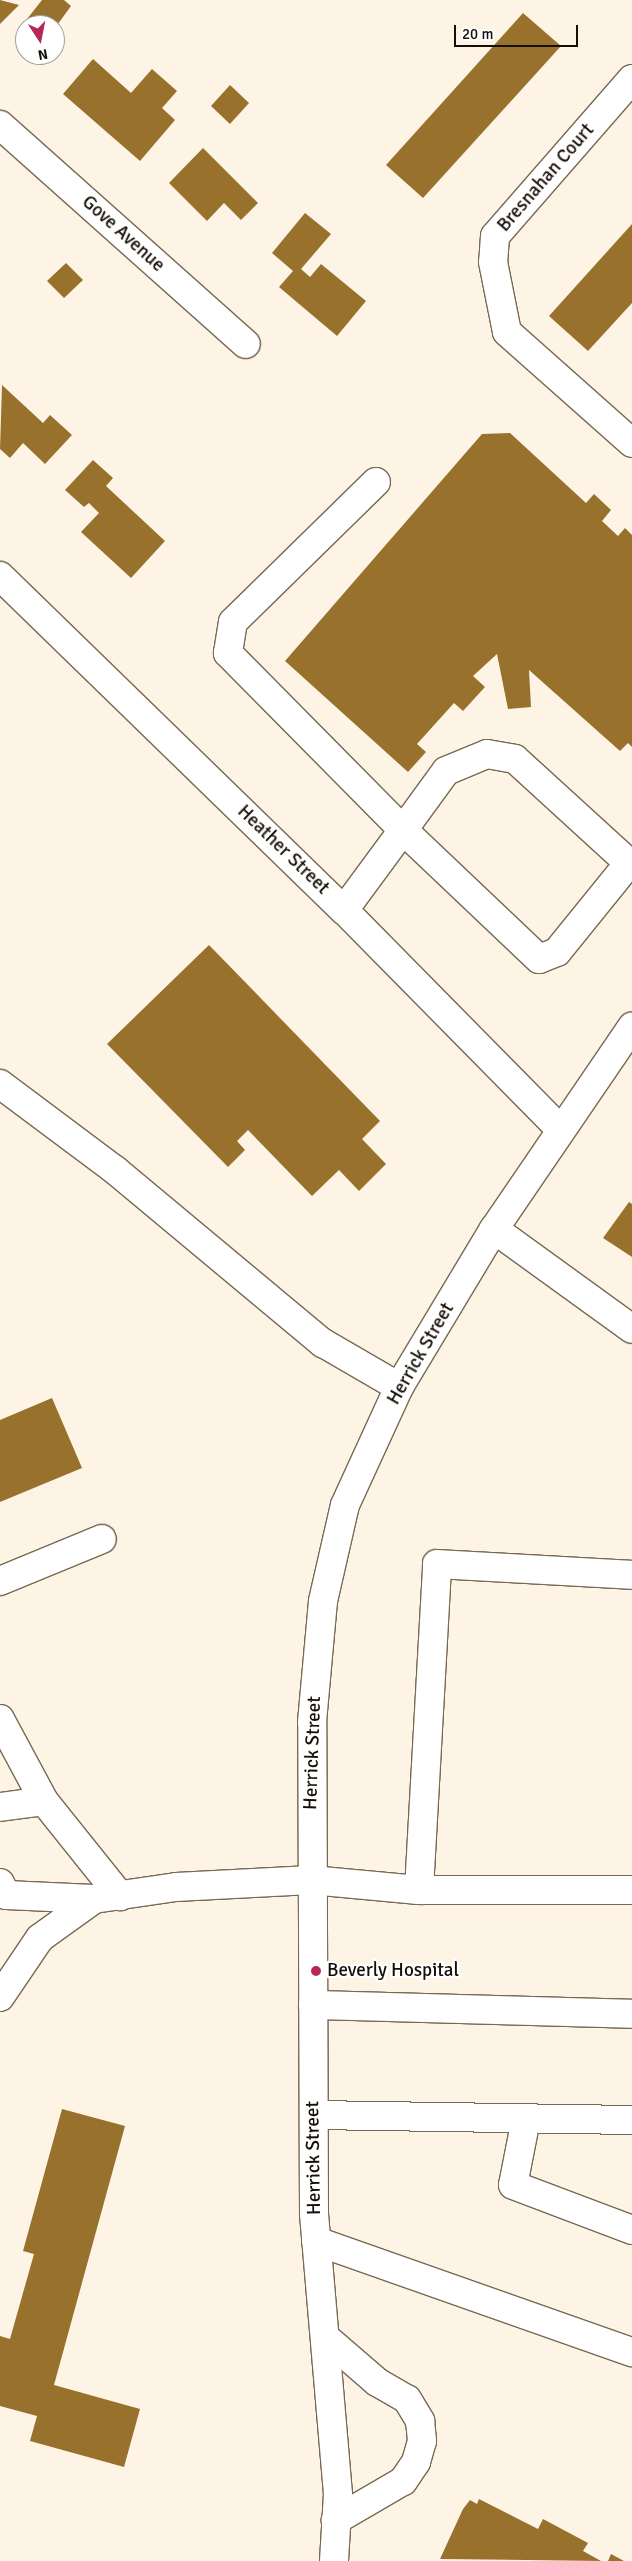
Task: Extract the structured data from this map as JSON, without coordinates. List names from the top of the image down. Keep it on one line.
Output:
{"streets":{"street":["Bresnahan Court","Gove Avenue","Heather Street","Herrick Street"]},"crossings":[["Heather Street","Herrick Street"]],"places":["Beverly Hospital"],"scale_bar":"20 m","north":"bottom"}
